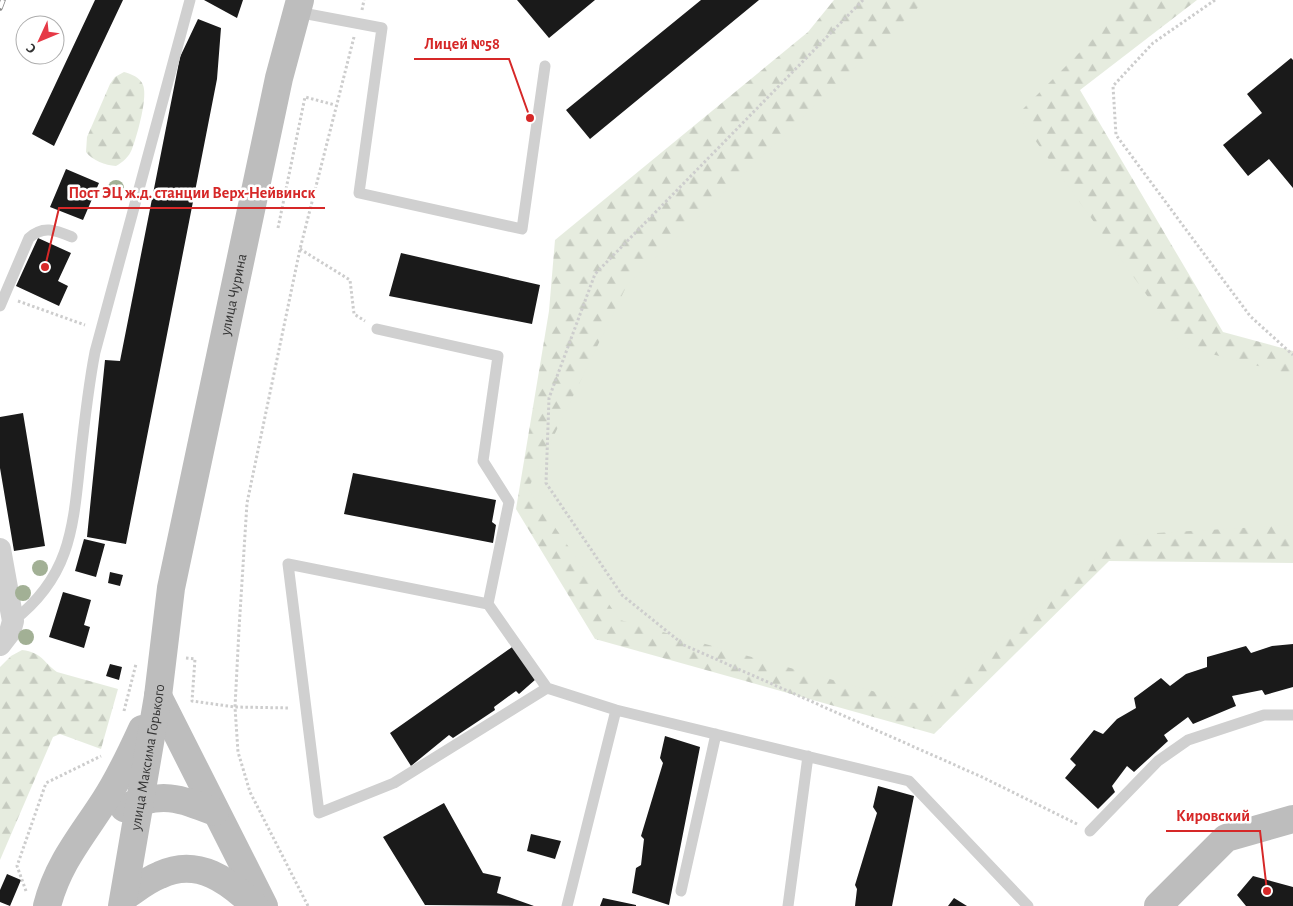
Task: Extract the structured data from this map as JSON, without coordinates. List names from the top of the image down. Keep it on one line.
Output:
{"streets":{"street":["улица Чурина","улица Максима Горького"]},"crossings":[["улица Чурина","улица Максима Горького"]],"places":["Лицей №58","Пост ЭЦ ж.д. станции Верх-Нейвинск","Кировский"],"north":"bottom left"}
